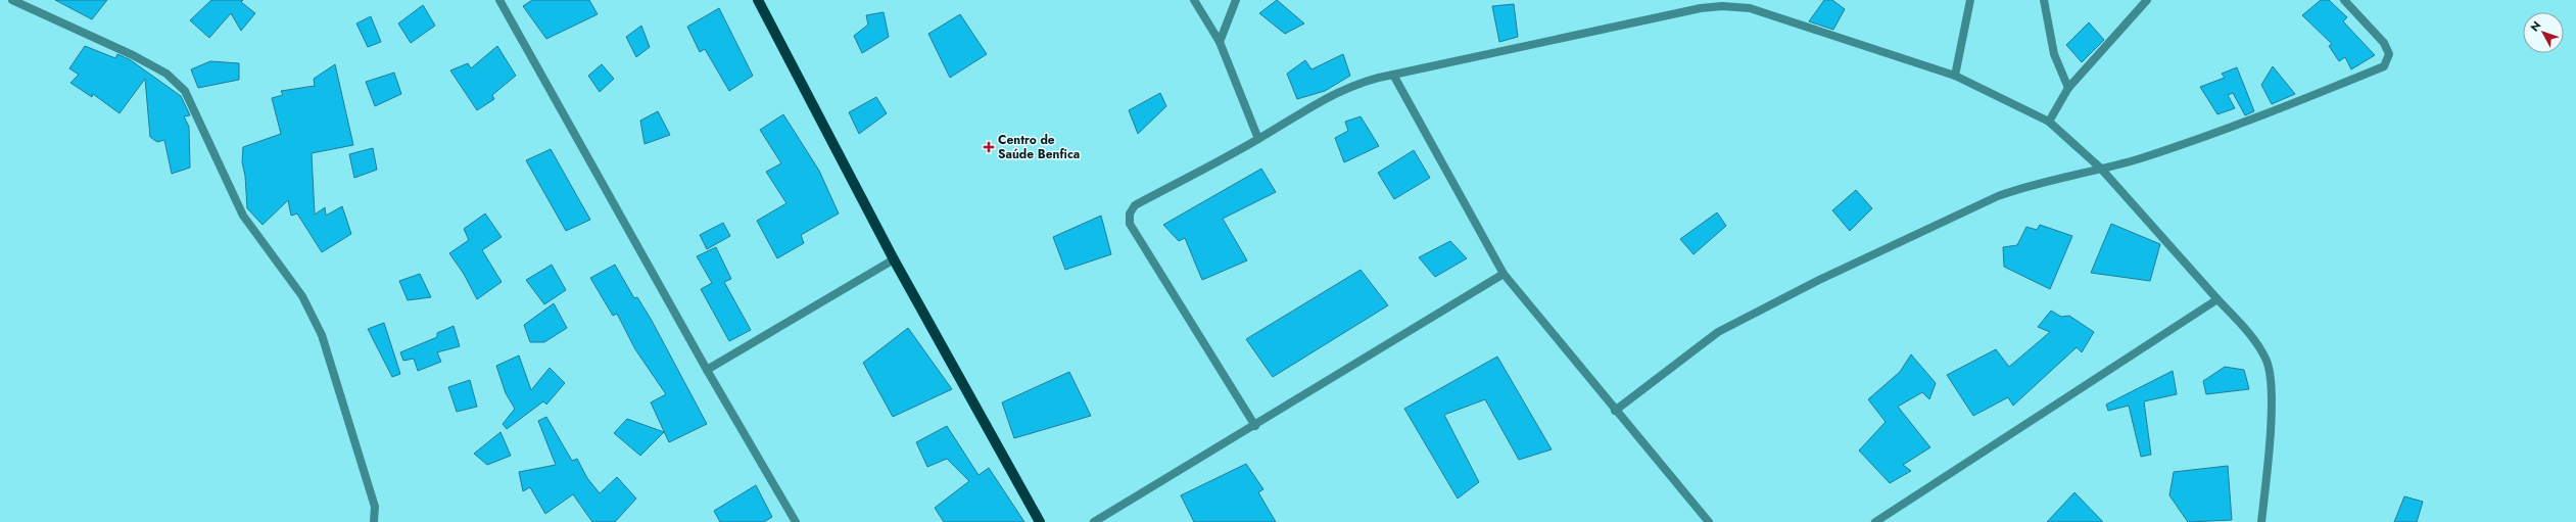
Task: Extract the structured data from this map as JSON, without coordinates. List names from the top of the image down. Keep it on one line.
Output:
{"places":{"health":["Centro de Saúde Benfica"]},"north":"top left"}
